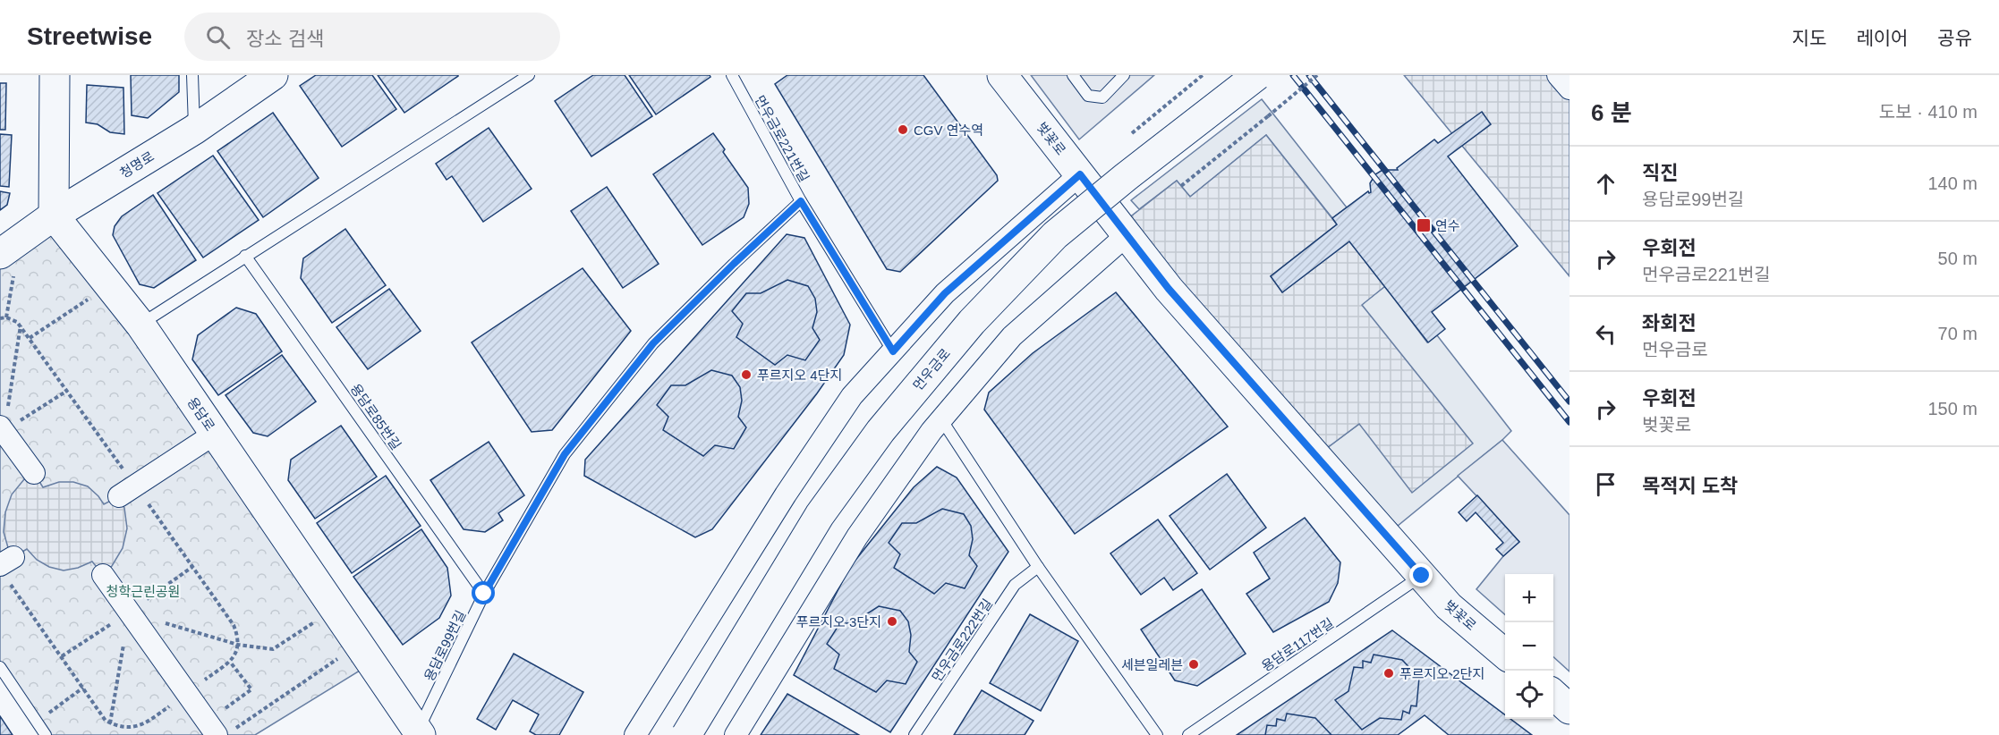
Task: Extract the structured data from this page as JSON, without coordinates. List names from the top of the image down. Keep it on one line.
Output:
{"streets":{"street":["벚꽃로","청명로","먼우금로","용담로"],"lane":["먼우금로221번길","용담로85번길","먼우금로222번길","용담로117번길","용담로99번길"]},"crossings":[["먼우금로221번길","용담로99번길"],["벚꽃로","용담로117번길"],["청명로","용담로"],["용담로","용담로99번길"],["용담로85번길","용담로99번길"]],"parks":["청학근린공원"],"places":{"other":["CGV 연수역","푸르지오 4단지","푸르지오 3단지","세븐일레븐","푸르지오 2단지"],"transit":["연수"]},"page":{"header":"Streetwise","search":"장소 검색","nav":["지도","레이어","공유"],"heading":["6 분","도보 · 410 m"],"list":[["직진","용담로99번길","140 m"],["우회전","먼우금로221번길","50 m"],["좌회전","먼우금로","70 m"],["우회전","벚꽃로","150 m"],"목적지 도착"],"map_buttons":["+","−"]}}
